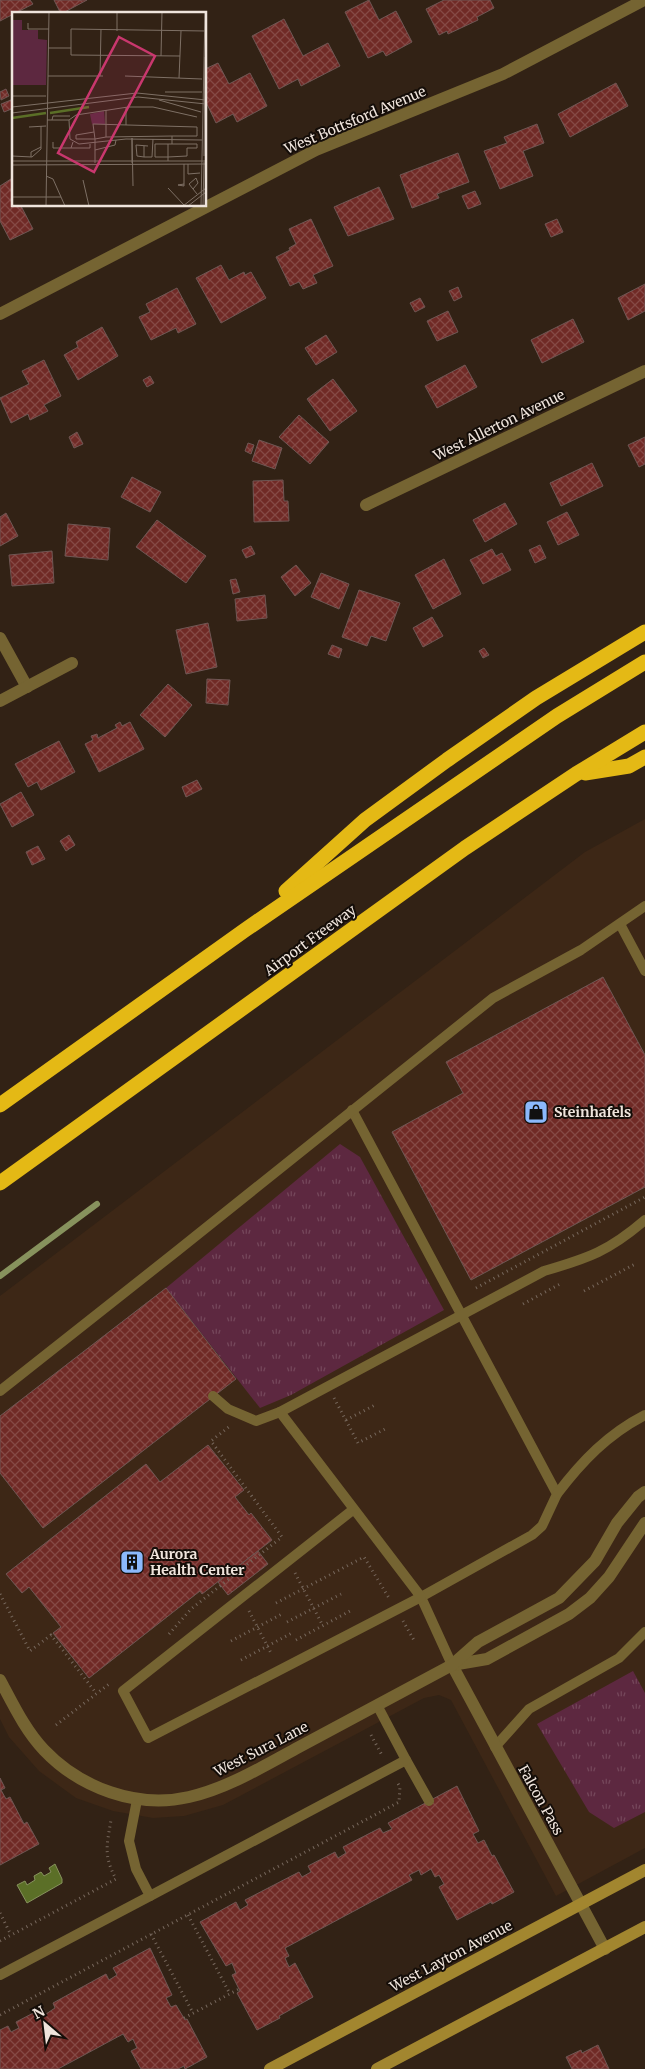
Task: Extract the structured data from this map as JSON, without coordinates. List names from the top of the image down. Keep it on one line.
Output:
{"streets":{"highway":["Airport Freeway"],"main road":["West Layton Avenue"],"street":["West Bottsford Avenue","West Allerton Avenue","West Sura Lane","Falcon Pass"]},"crossings":[["West Sura Lane","Falcon Pass"],["Falcon Pass","West Layton Avenue"]],"places":{"shop":["Steinhafels"],"building":["Aurora Health Center"]},"north":"top left"}
